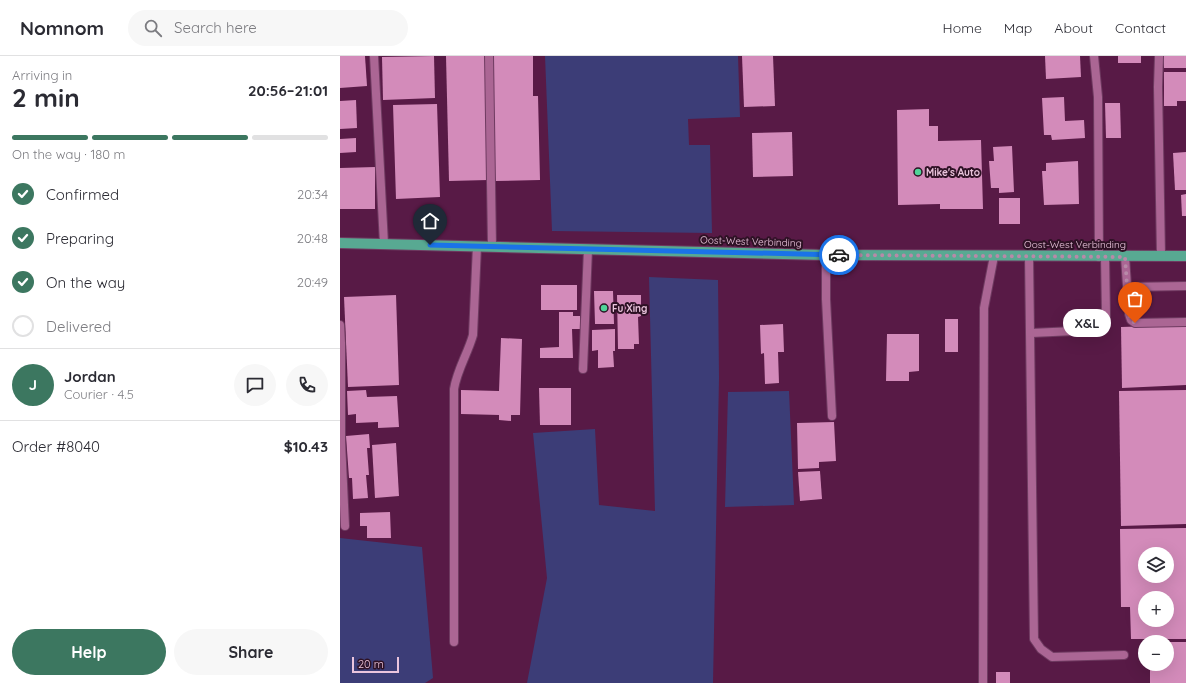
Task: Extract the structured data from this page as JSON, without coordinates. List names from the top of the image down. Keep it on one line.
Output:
{"streets":{"main road":["Oost-West Verbinding"]},"places":["Mike's Auto","Fu Xing","X&L"],"scale_bar":"20 m","page":{"header":"Nomnom","search":"Search here","nav":["Home","Map","About","Contact"],"heading":["2 min","Arriving in","20:56–21:01"],"panel":["Jordan","Courier · 4.5","Order #8040","$10.43"],"bar":"On the way · 180 m","list":[["Confirmed","20:34"],["Preparing","20:48"],["On the way","20:49"],"Delivered"],"bubble":"X&L","round":"J","map_buttons":["+","−"],"buttons":["Help","Share"],"scale":"20 m"}}
